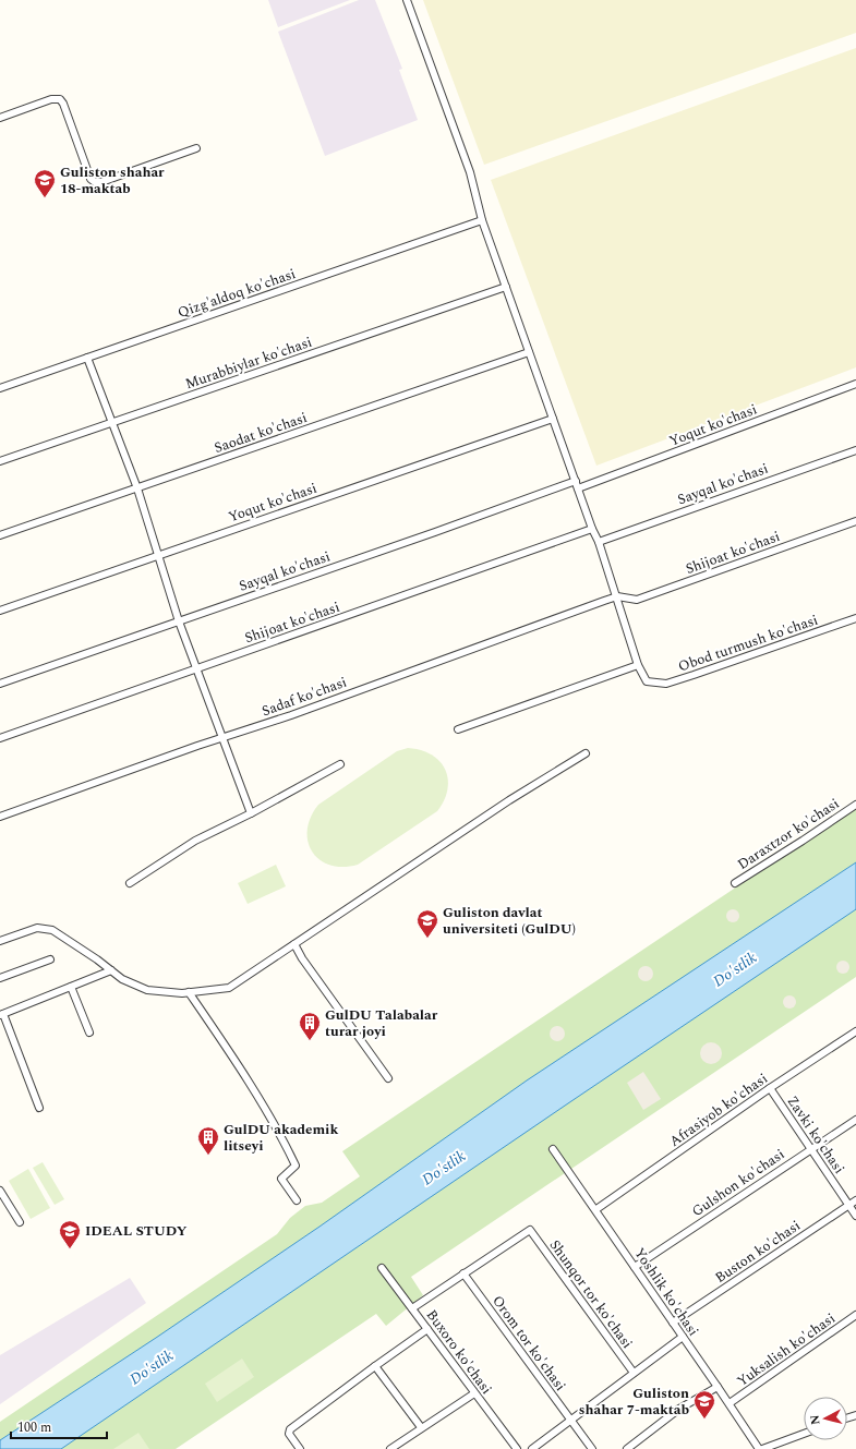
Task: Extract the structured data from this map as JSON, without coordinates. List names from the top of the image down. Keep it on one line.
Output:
{"streets":{"street":["Qizg'aldoq ko'chasi","Murabbiylar ko'chasi","Yoqut ko'chasi","Saodat ko'chasi","Sayqal ko'chasi","Shijoat ko'chasi","Obod turmush ko'chasi","Sadaf ko'chasi","Daraxtzor ko'chasi","Afrasiyob ko'chasi","Zavki ko'chasi","Gulshon ko'chasi","Buston ko'chasi","Yoshlik ko'chasi","Shunqor tor ko'chasi","Orom tor ko'chasi","Yuksalish ko'chasi","Buxoro ko'chasi"]},"crossings":[["Shijoat ko'chasi","Sadaf ko'chasi"],["Afrasiyob ko'chasi","Zavki ko'chasi"],["Afrasiyob ko'chasi","Yoshlik ko'chasi"],["Zavki ko'chasi","Gulshon ko'chasi"],["Zavki ko'chasi","Buston ko'chasi"],["Gulshon ko'chasi","Yoshlik ko'chasi"],["Buston ko'chasi","Yoshlik ko'chasi"],["Yoshlik ko'chasi","Yuksalish ko'chasi"],["Shunqor tor ko'chasi","Orom tor ko'chasi"]],"water":["Do'stlik"],"places":{"school or university":["Guliston shahar 18-maktab","Guliston davlat universiteti (GulDU)","IDEAL STUDY","Guliston shahar 7-maktab"],"building":["GulDU Talabalar turar joyi","GulDU akademik litseyi"]},"scale_bar":"100 m","north":"left"}
